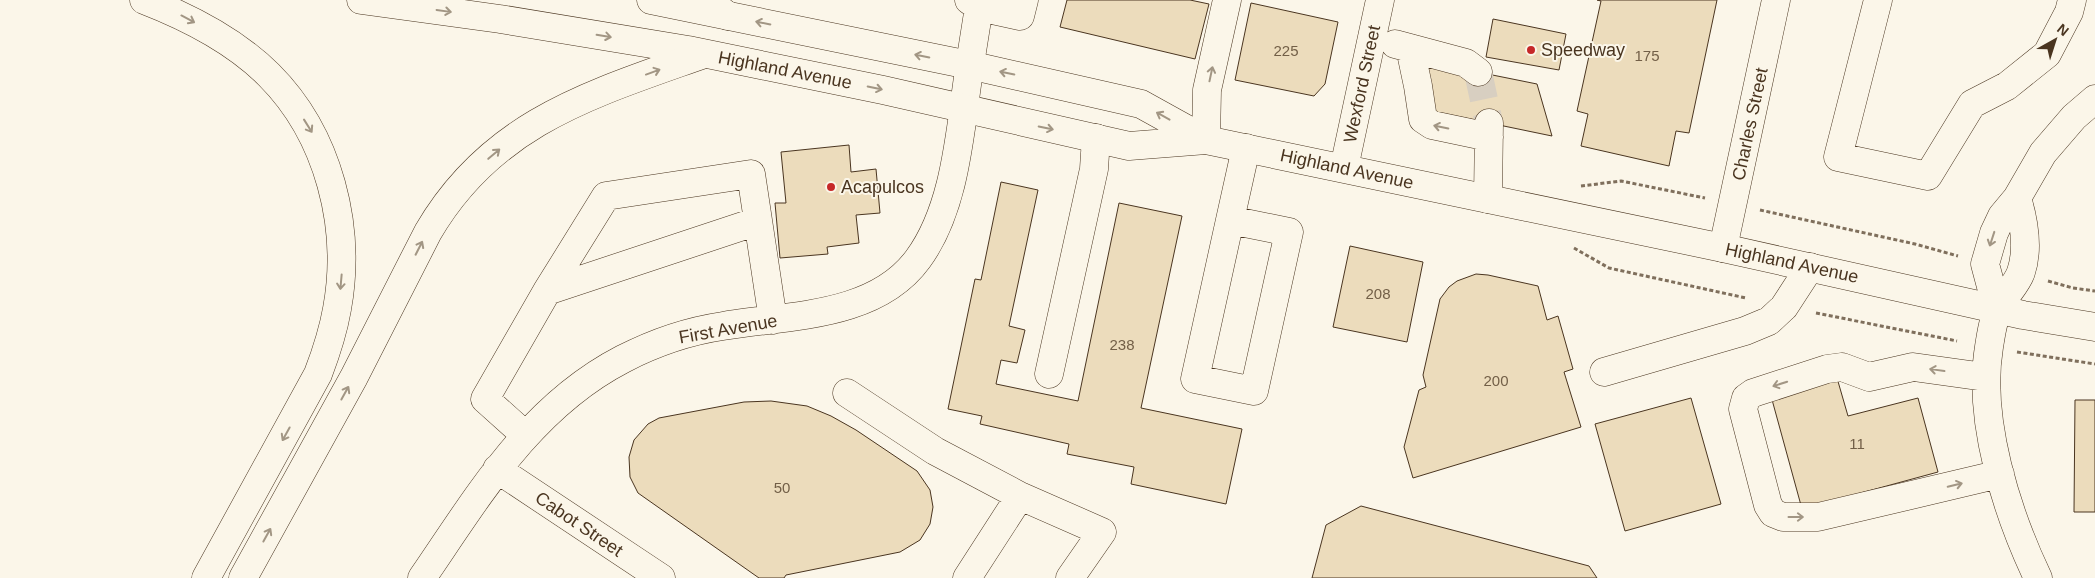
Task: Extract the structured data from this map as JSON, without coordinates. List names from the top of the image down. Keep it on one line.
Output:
{"streets":{"main road":["Highland Avenue","Wexford Street","Charles Street","First Avenue","Cabot Street"]},"crossings":[["Highland Avenue","Wexford Street"],["Highland Avenue","Charles Street"],["Highland Avenue","First Avenue"],["First Avenue","Cabot Street"]],"places":["Speedway","Acapulcos"],"house_numbers":["225","175","208","238","200","11","50"],"north":"top right"}
